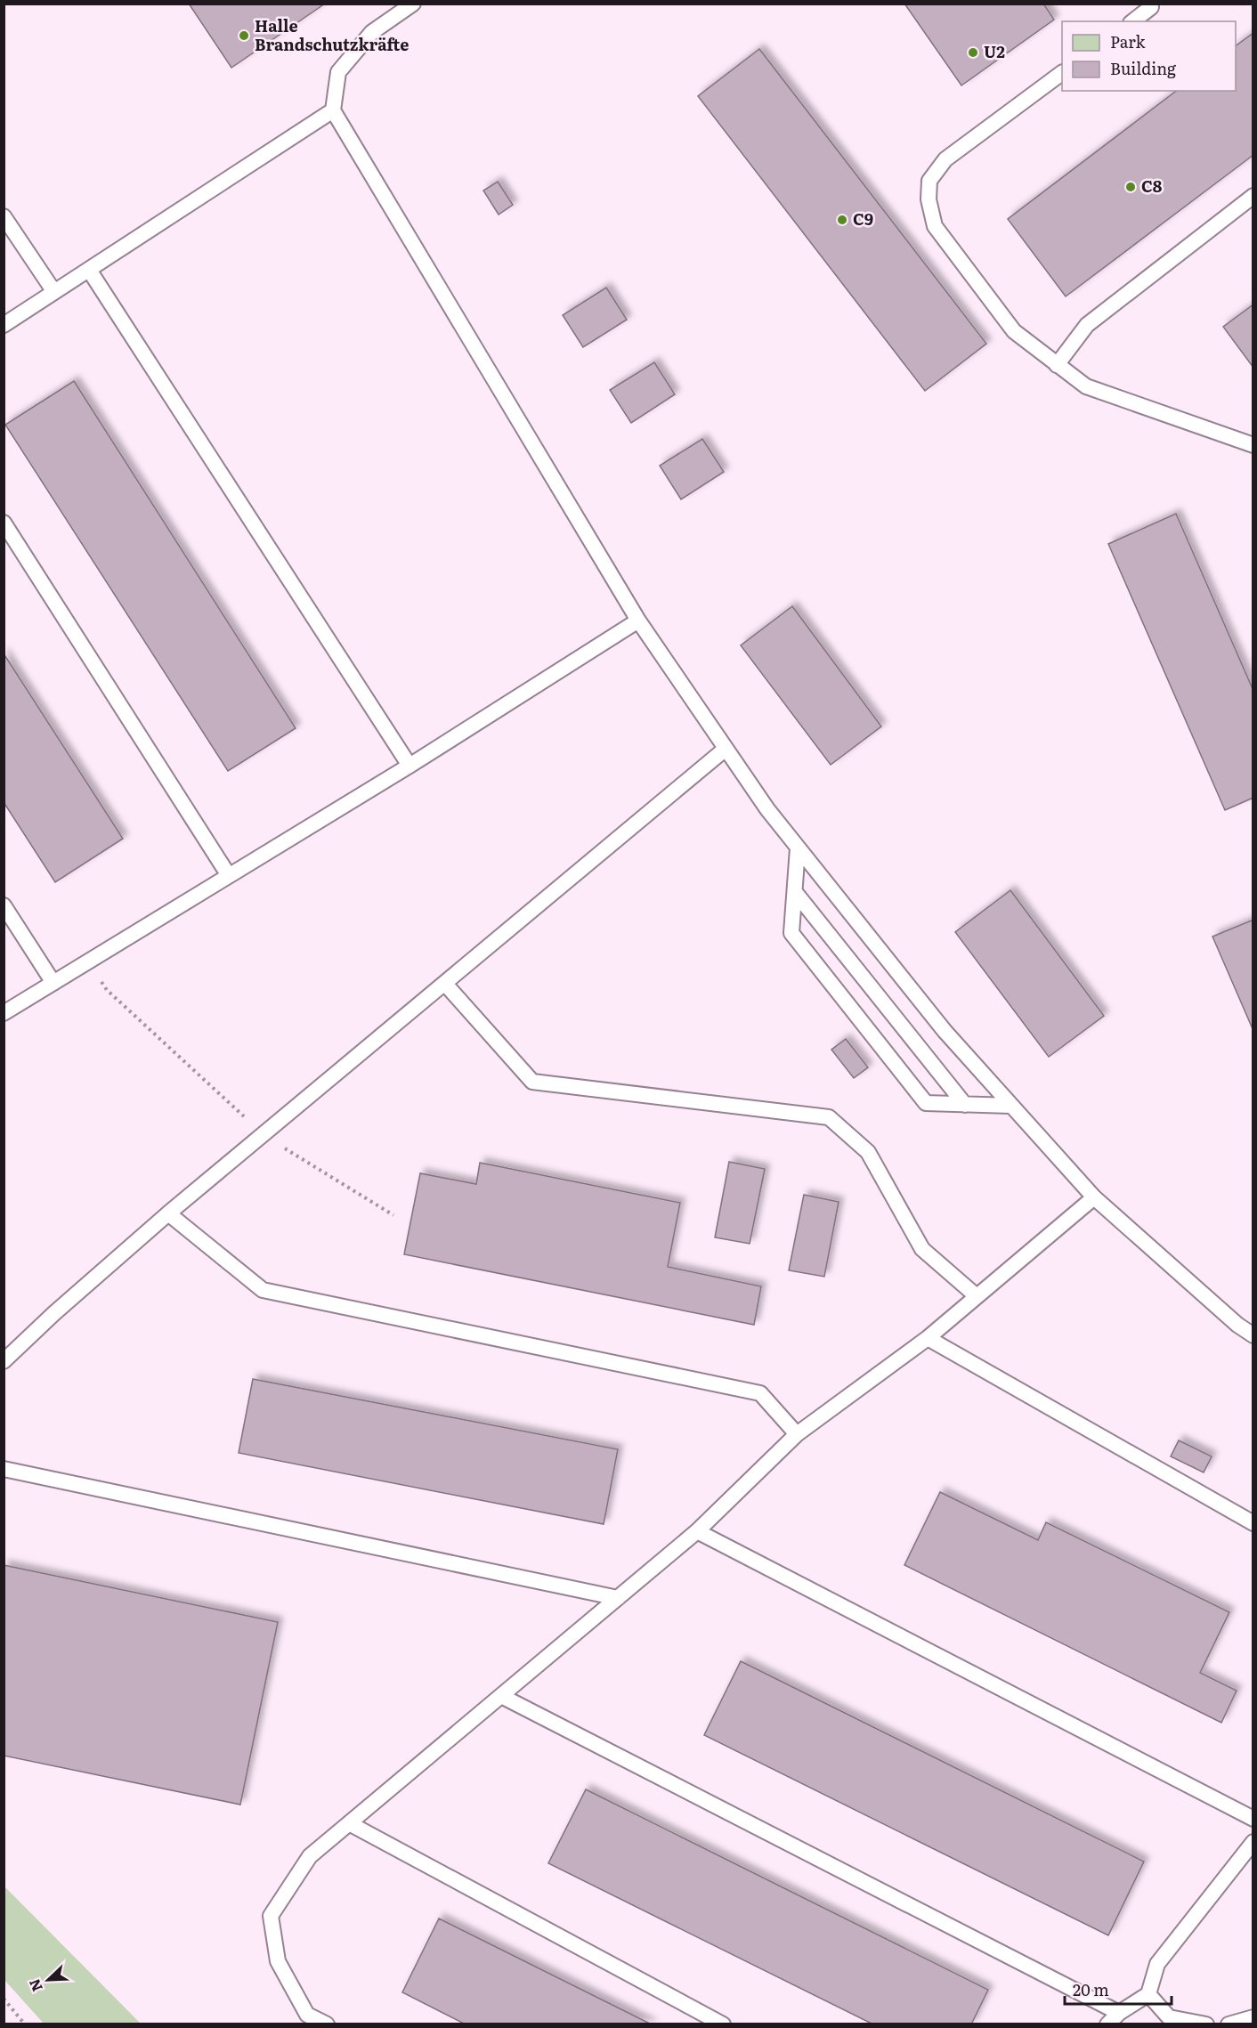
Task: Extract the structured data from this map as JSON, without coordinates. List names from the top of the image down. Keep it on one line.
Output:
{"places":["Halle Brandschutzkräfte","U2","C8","C9"],"legend":["Park","Building"],"scale_bar":"20 m","north":"bottom left"}
